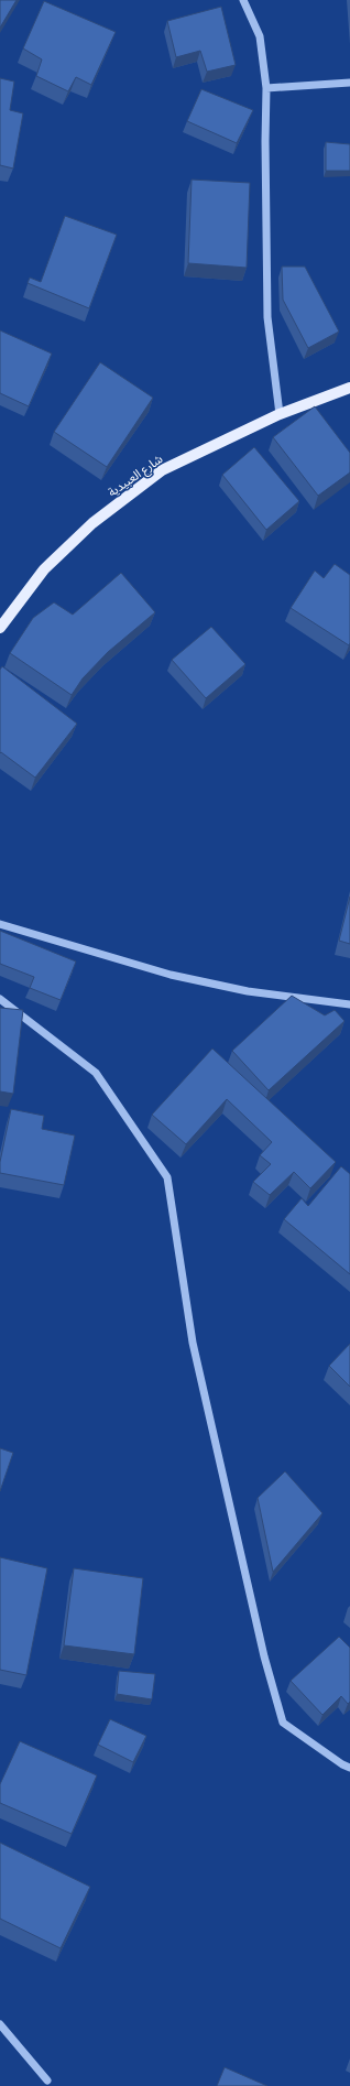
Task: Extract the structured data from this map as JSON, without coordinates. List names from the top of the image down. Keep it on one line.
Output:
{"streets":{"main road":["شارع العبيدية"]}}
